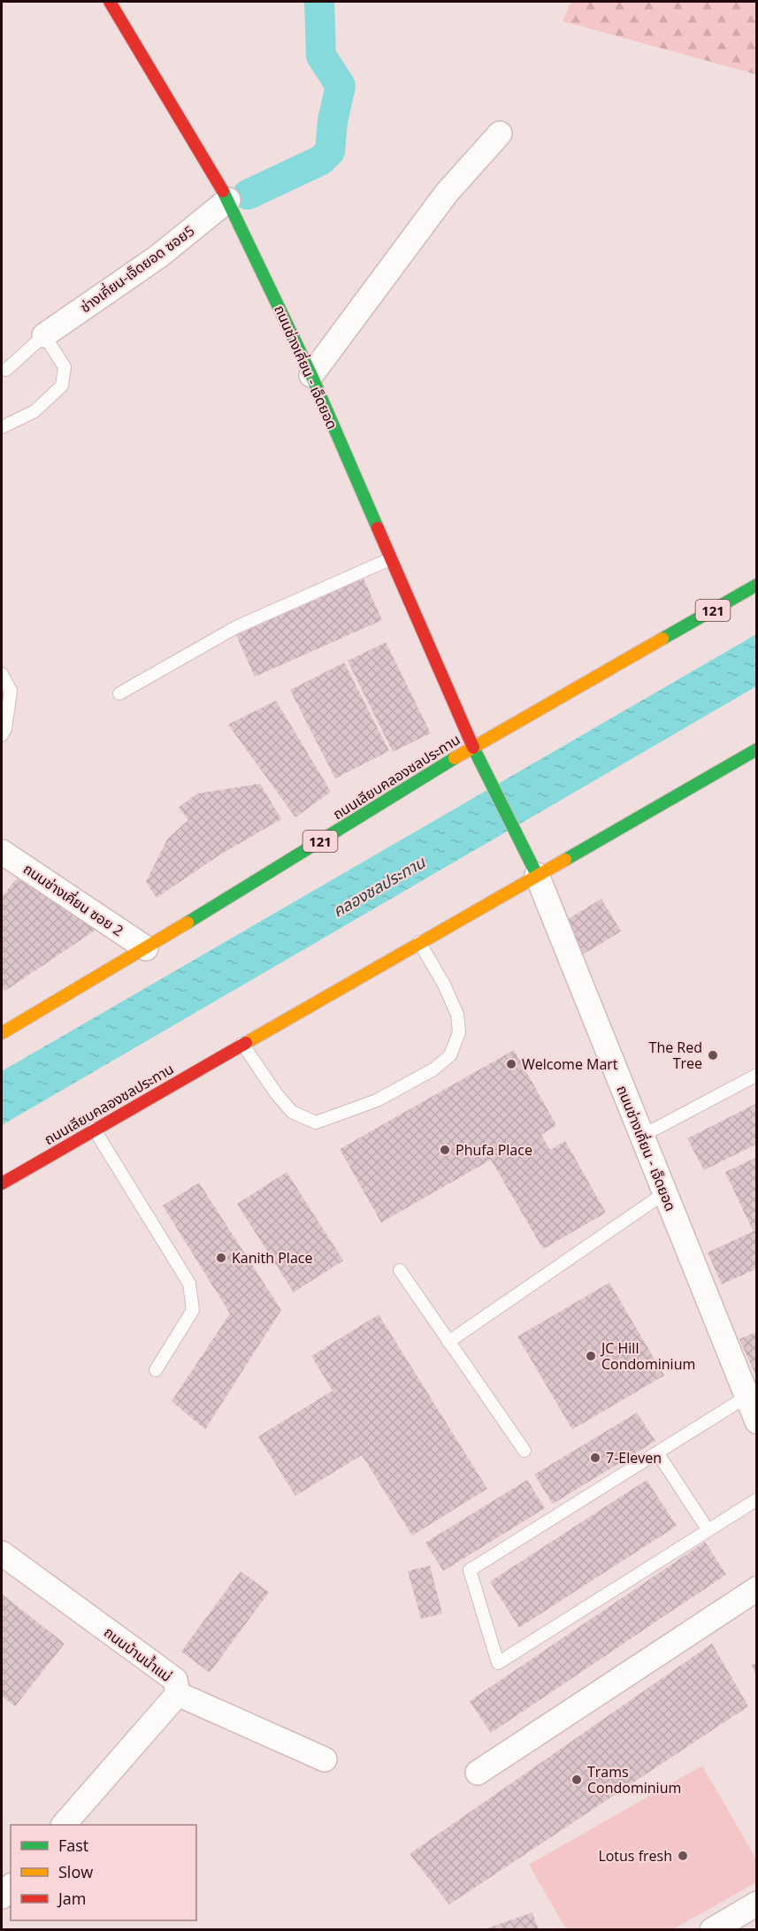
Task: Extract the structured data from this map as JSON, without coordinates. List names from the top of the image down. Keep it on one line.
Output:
{"streets":{"main road":["ถนนช่างเคี่ยน - เจ็ดยอด","121","ถนนเลียบคลองชลประทาน"],"street":["ช่างเคี่ยน-เจ็ดยอด ซอย5","ถนนช่างเคี่ยน ซอย 2","ถนนบ้านน้ำแม่"]},"crossings":[["ช่างเคี่ยน-เจ็ดยอด ซอย5","ถนนช่างเคี่ยน - เจ็ดยอด"],["ถนนช่างเคี่ยน - เจ็ดยอด","ถนนเลียบคลองชลประทาน"],["ถนนเลียบคลองชลประทาน","ถนนช่างเคี่ยน ซอย 2"]],"water":["คลองชลประทาน"],"places":["The Red Tree","Welcome Mart","Phufa Place","Kanith Place","JC Hill Condominium","7-Eleven","Trams Condominium","Lotus fresh"],"legend":["Fast","Slow","Jam"]}
